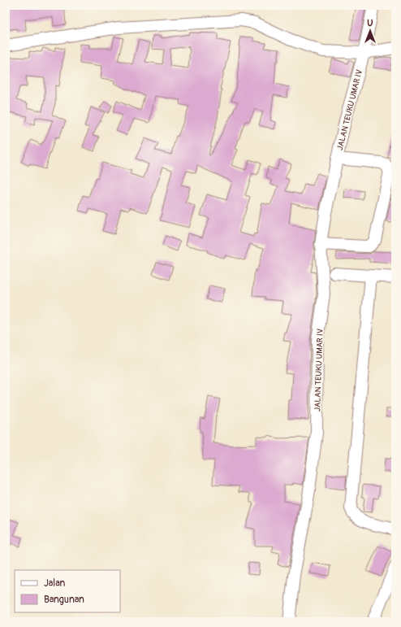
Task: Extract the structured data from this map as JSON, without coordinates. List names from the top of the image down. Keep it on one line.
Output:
{"streets":{"street":["JALAN TEUKU UMAR IV"]},"legend":["Jalan","Bangunan"],"north":"top"}
